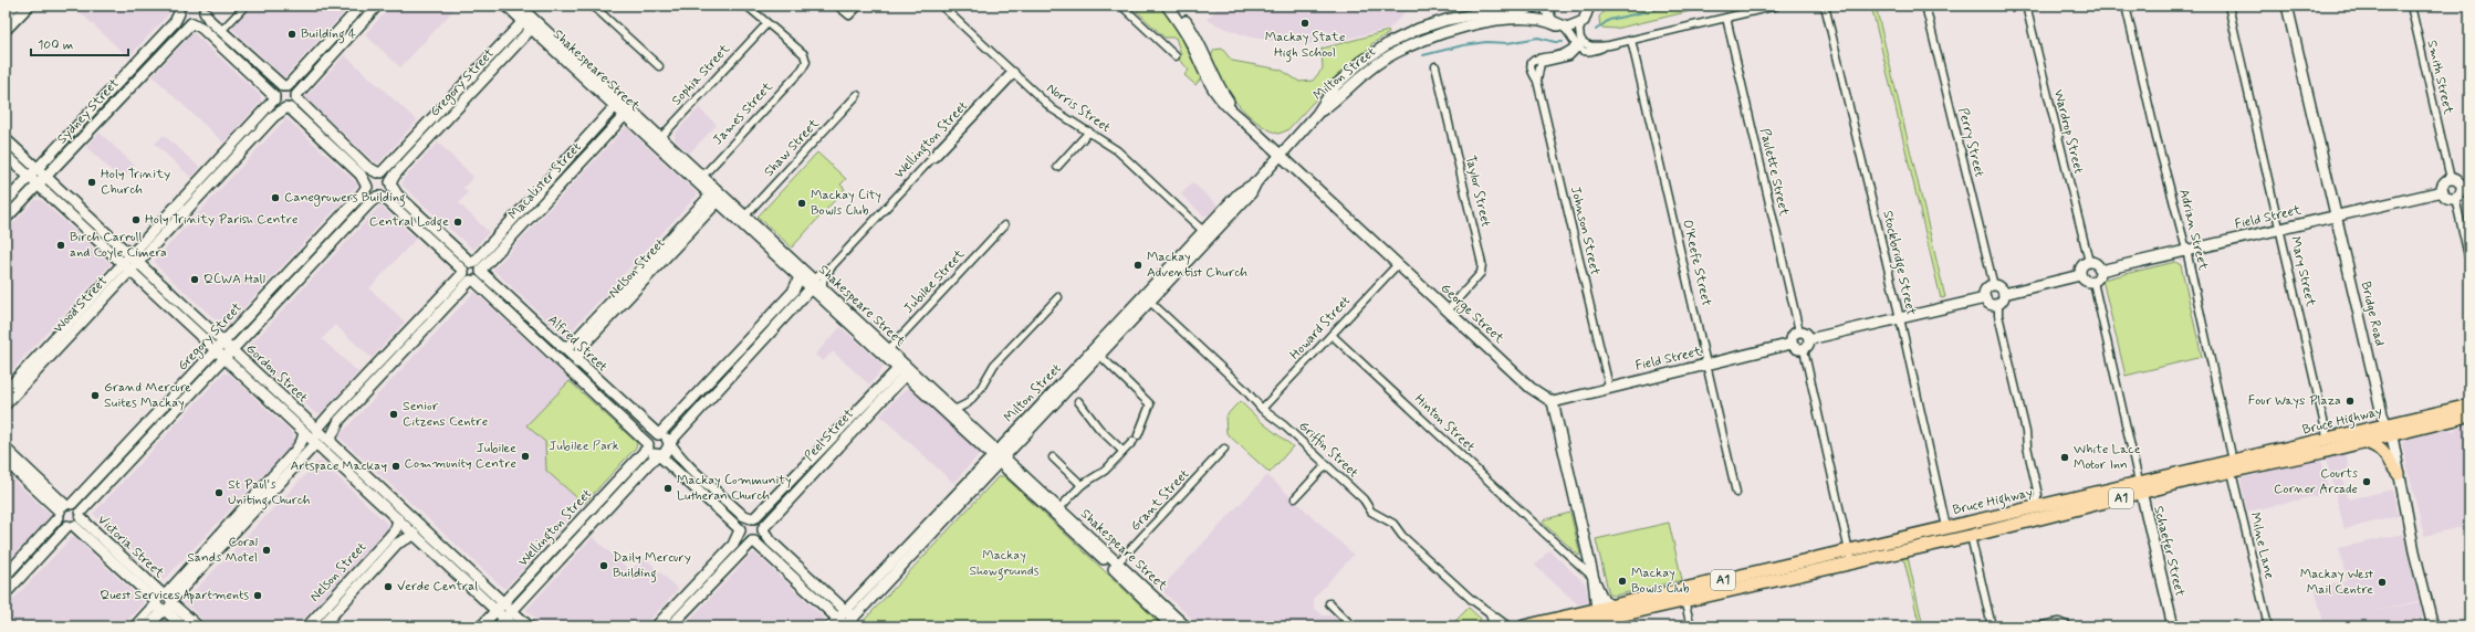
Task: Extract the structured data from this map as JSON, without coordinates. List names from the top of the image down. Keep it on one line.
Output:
{"streets":{"highway":["Bruce Highway","A1"],"street":["Shakespeare Street","Milton Street","Sophia Street","Smith Street","Gregory Street","Norris Street","Sydney Street","James Street","Wardrop Street","Wellington Street","Perry Street","Shaw Street","Paulette Street","Macalister Street","Taylor Street","Field Street","Adrian Street","Johnson Street","O'Keefe Street","Stockbridge Street","Nelson Street","Mary Street","Jubilee Street","Wood Street","George Street","Bridge Road","Howard Street","Alfred Street","Gordon Street","Hinton Street","Peel Street","Griffin Street","Grant Street","Milne Lane","Victoria Street","Schaefer Street"]},"crossings":[["Shakespeare Street","Milton Street"],["Shakespeare Street","Sophia Street"],["Shakespeare Street","Gregory Street"],["Shakespeare Street","James Street"],["Shakespeare Street","Wellington Street"],["Shakespeare Street","Shaw Street"],["Shakespeare Street","Macalister Street"],["Shakespeare Street","Nelson Street"],["Shakespeare Street","Jubilee Street"],["Shakespeare Street","Peel Street"],["Shakespeare Street","Grant Street"],["Milton Street","Norris Street"],["Milton Street","George Street"],["Milton Street","Griffin Street"],["Sophia Street","James Street"],["Smith Street","Field Street"],["Gregory Street","Alfred Street"],["Gregory Street","Gordon Street"],["Gregory Street","Victoria Street"],["Norris Street","Wellington Street"],["Sydney Street","Gordon Street"],["Wardrop Street","Field Street"],["Wellington Street","Alfred Street"],["Wellington Street","Gordon Street"],["Paulette Street","Field Street"],["Macalister Street","Alfred Street"],["Taylor Street","George Street"],["Field Street","Adrian Street"],["Field Street","Johnson Street"],["Field Street","O'Keefe Street"],["Field Street","Mary Street"],["Field Street","George Street"],["Field Street","Bridge Road"],["Adrian Street","Bruce Highway"],["Adrian Street","Milne Lane"],["Stockbridge Street","Bruce Highway"],["Nelson Street","Alfred Street"],["Nelson Street","Gordon Street"],["Mary Street","Bruce Highway"],["Wood Street","Gordon Street"],["George Street","Howard Street"],["Bridge Road","Bruce Highway"],["Howard Street","Hinton Street"],["Howard Street","Griffin Street"],["Bruce Highway","Milne Lane"],["Bruce Highway","Schaefer Street"]],"parks":["Jubilee Park","Mackay Showgrounds"],"places":["Mackay State High School","Building 4","Holy Trinity Church","Canegrowers Building","Mackay City Bowls Club","Holy Trinity Parish Centre","Central Lodge","Birch Carroll and Coyle Cimera","Mackay Adventist Church","QCWA Hall","Grand Mercure Suites Mackay","Four Ways Plaza","Senior Citzens Centre","Jubilee Community Centre","White Lace Motor Inn","Artspace Mackay","Courts Corner Arcade","Mackay Community Lutheran Church","St Paul's Uniting Church","Coral Sands Motel","Daily Mercury Building","Mackay Bowls Club","Mackay West Mail Centre","Verde Central","Quest Services Apartments"],"scale_bar":"100 m"}
